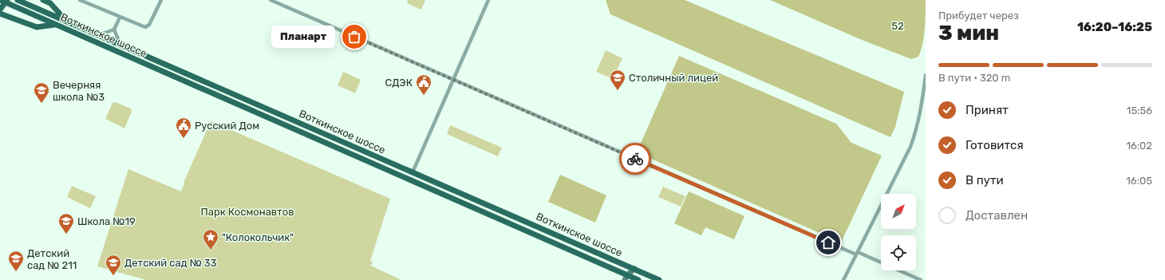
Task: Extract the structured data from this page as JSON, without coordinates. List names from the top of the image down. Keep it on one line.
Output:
{"streets":{"main road":["Воткинское шоссе"]},"parks":["52","Парк Космонавтов"],"places":{"other":["Планарт"],"school or university":["Столичный лицей","Вечерняя школа №3","Школа №19","Детский сад № 211","Детский сад № 33"],"public building":["СДЭК","Русский Дом"],"place":["\"Колокольчик\""]},"north":"top right","page":{"heading":["3 мин","Прибудет через","16:20–16:25"],"bubble":"Планарт","bar":"В пути · 320 m","list":[["Принят","15:56"],["Готовится","16:02"],["В пути","16:05"],"Доставлен"]}}
